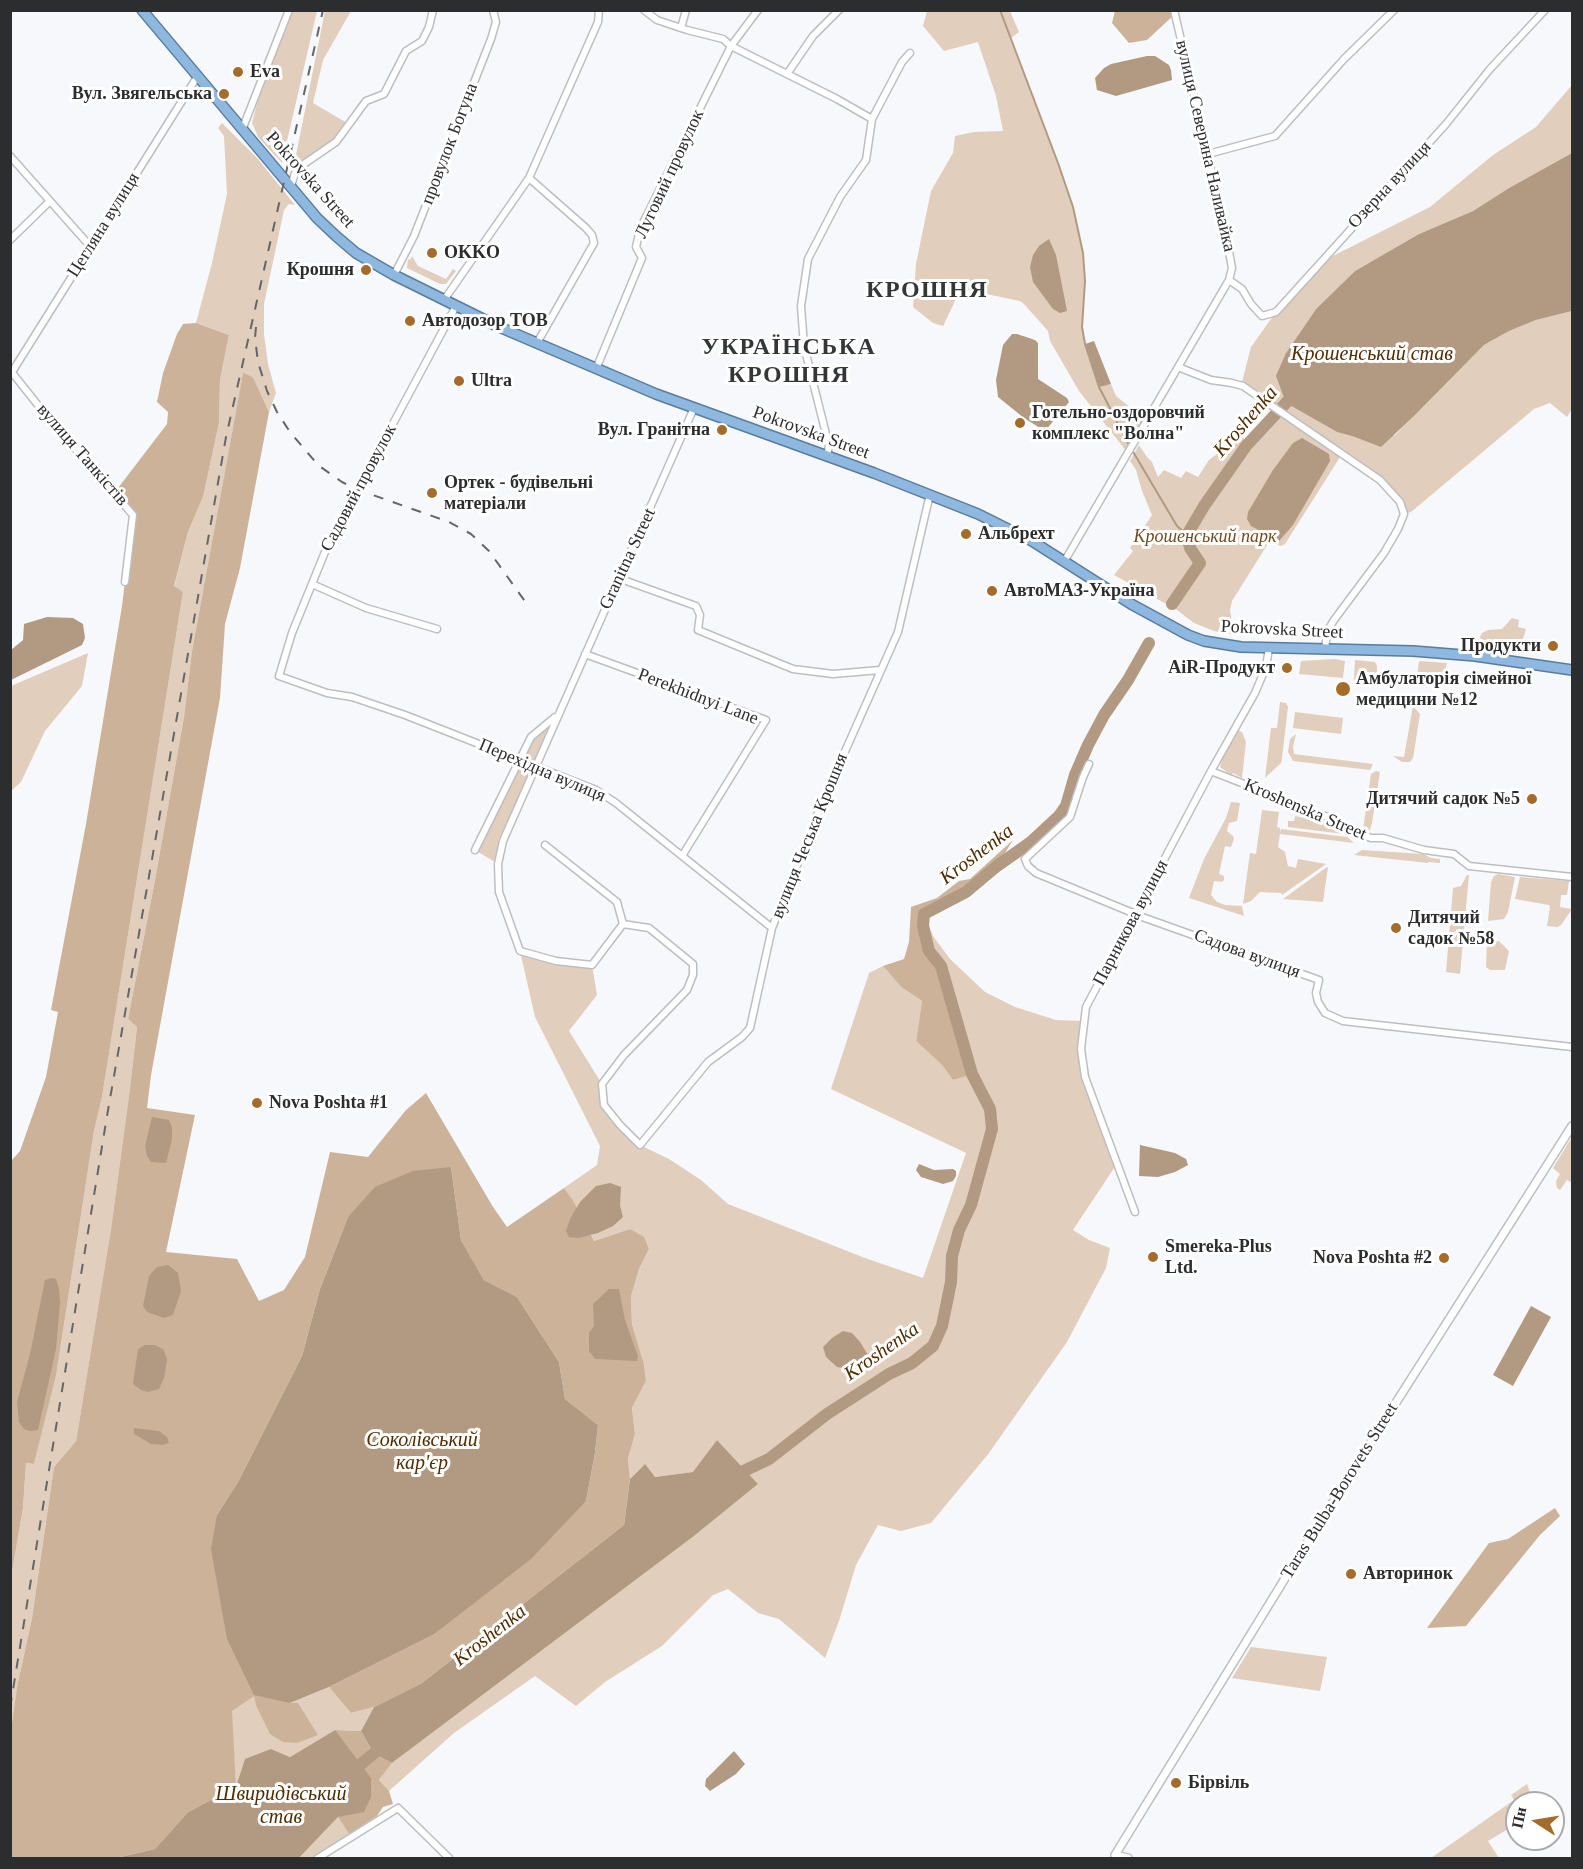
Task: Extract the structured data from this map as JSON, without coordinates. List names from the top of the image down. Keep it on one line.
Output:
{"streets":{"highway":["Pokrovska Street"],"street":["провулок Богуна","вулиця Северина Наливайка","Луговий провулок","Озерна вулиця","Цегляна вулиця","вулиця Танкістів","Садовий провулок","Granitna Street","Perekhidnyi Lane","Перехідна вулиця","Kroshenska Street","вулиця Чеська Крошня","Парникова вулиця","Садова вулиця","Taras Bulba-Borovets Street"]},"crossings":[["провулок Богуна","Pokrovska Street"],["вулиця Северина Наливайка","Озерна вулиця"],["Луговий провулок","Pokrovska Street"],["Pokrovska Street","Цегляна вулиця"],["Pokrovska Street","Садовий провулок"],["Pokrovska Street","Granitna Street"],["Pokrovska Street","вулиця Чеська Крошня"],["Pokrovska Street","Парникова вулиця"],["Цегляна вулиця","вулиця Танкістів"],["Садовий провулок","Перехідна вулиця"],["Granitna Street","Perekhidnyi Lane"],["Granitna Street","Перехідна вулиця"],["Granitna Street","вулиця Чеська Крошня"],["Perekhidnyi Lane","Перехідна вулиця"],["Перехідна вулиця","вулиця Чеська Крошня"],["Kroshenska Street","Парникова вулиця"],["Парникова вулиця","Садова вулиця"]],"districts":["КРОШНЯ","УКРАЇНСЬКА КРОШНЯ"],"water":["Крошенський став","Kroshenka","Соколівський кар'єр","Швиридівський став"],"parks":["Крошенський парк"],"places":["Eva","Вул. Звягельська","OKKO","Крошня","Автодозор ТОВ","Ultra","Готельно-оздоровчий комплекс \"Волна\"","Вул. Гранітна","Ортек - будівельні матеріали","Альбрехт","АвтоМАЗ-Україна","Продукти","AiR-Продукт","Амбулаторія сімейної медицини №12","Дитячий садок №5","Дитячий садок №58","Nova Poshta #1","Smereka-Plus Ltd.","Nova Poshta #2","Авторинок","Бірвіль"],"north":"left"}
